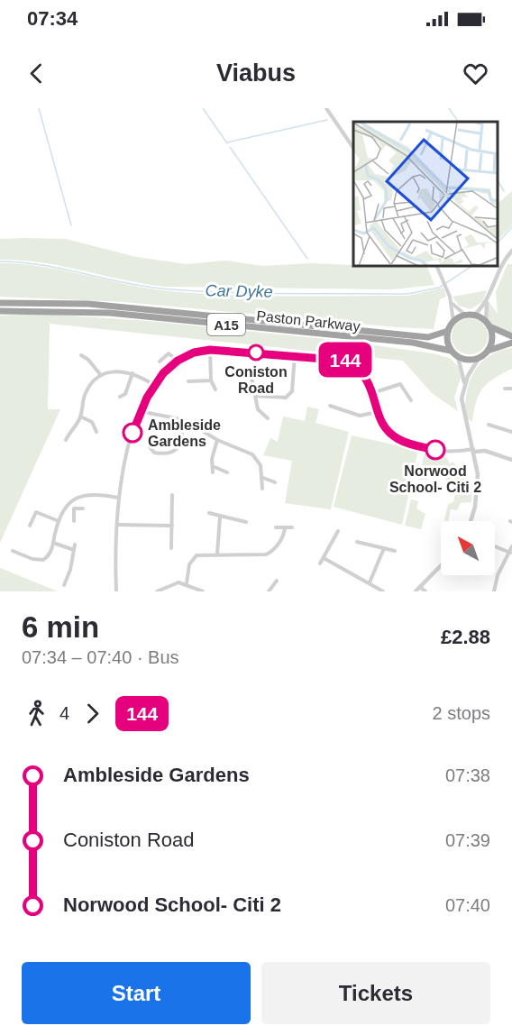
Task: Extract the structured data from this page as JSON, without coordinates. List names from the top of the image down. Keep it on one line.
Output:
{"streets":{"highway":["Paston Parkway","A15"]},"water":["Car Dyke"],"places":["Coniston Road","Ambleside Gardens","Norwood School- Citi 2"],"lines":["bus line 144"],"north":"top left","page":{"status":"07:34","header":"Viabus","on_map":"144","heading":["6 min","07:34 – 07:40 · Bus","£2.88"],"legs":["4","144","2 stops"],"list":[{"name":"Ambleside Gardens","value":"07:38"},{"name":"Coniston Road","value":"07:39"},{"name":"Norwood School- Citi 2","value":"07:40"}],"buttons":["Start","Tickets"]}}
